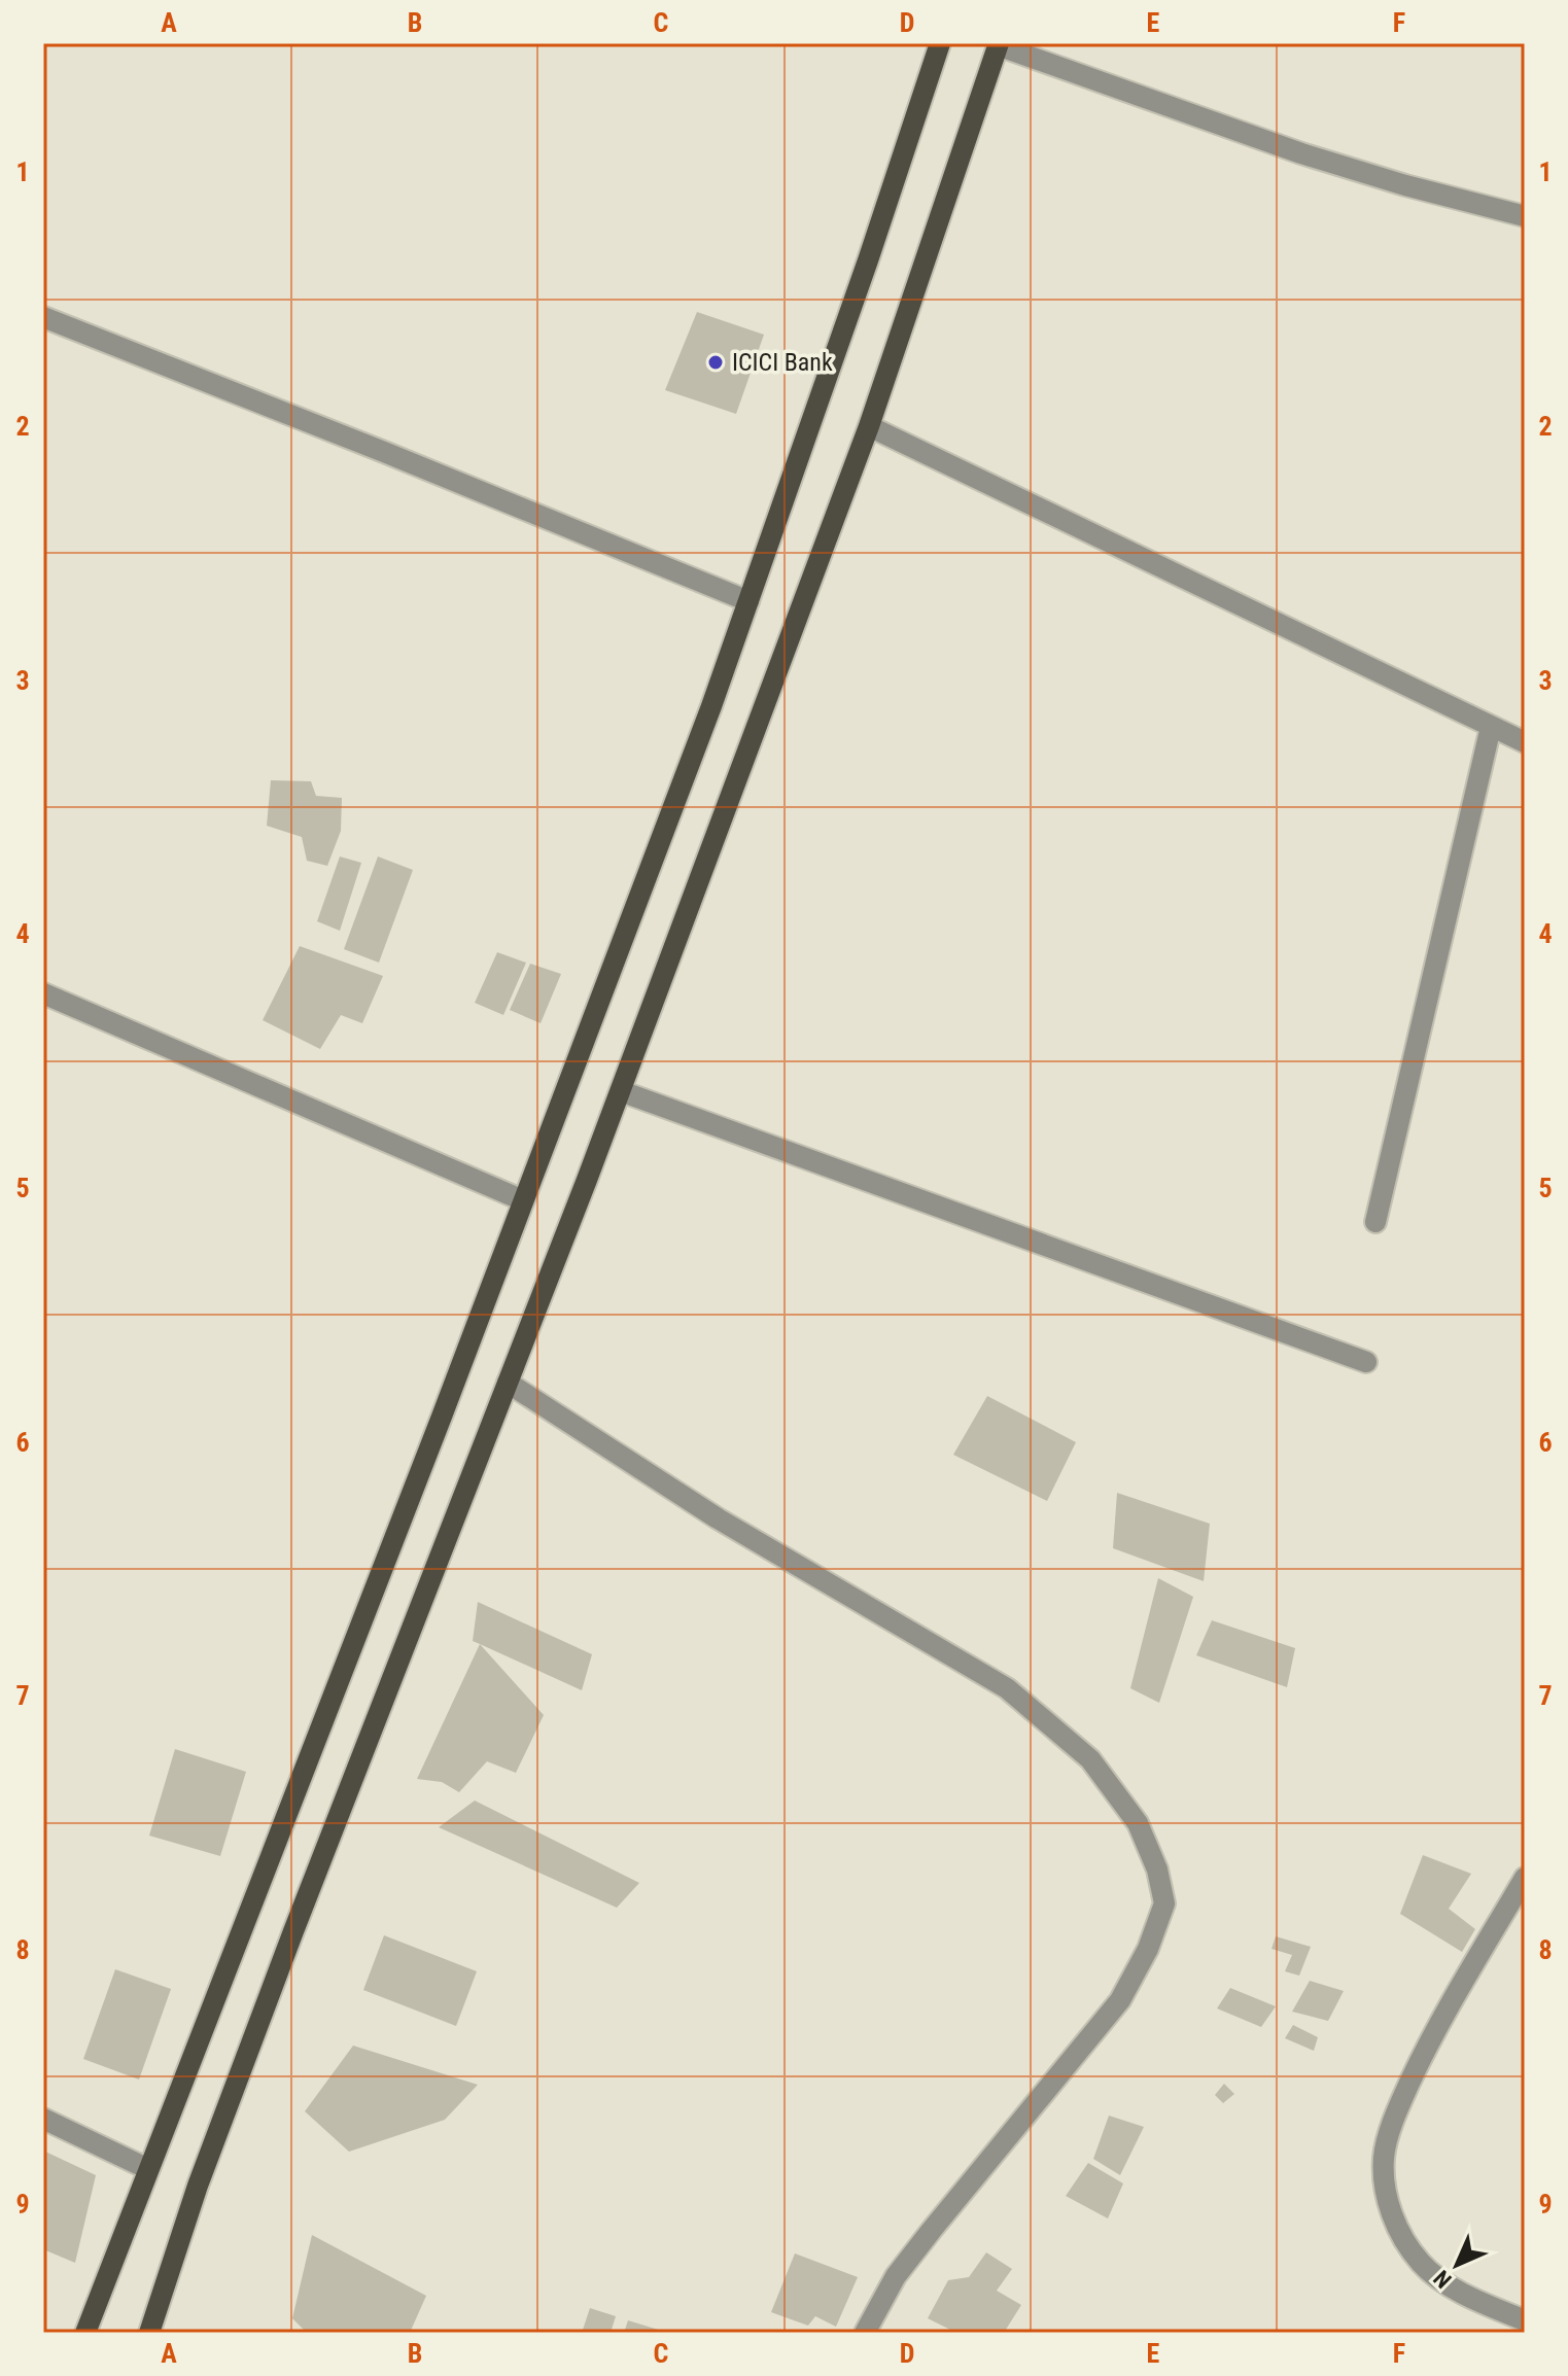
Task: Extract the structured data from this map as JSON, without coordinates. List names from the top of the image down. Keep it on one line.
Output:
{"places":["ICICI Bank"],"north":"bottom left","grid":{"columns":["A","B","C","D","E","F"],"rows":["1","2","3","4","5","6","7","8","9"]}}
